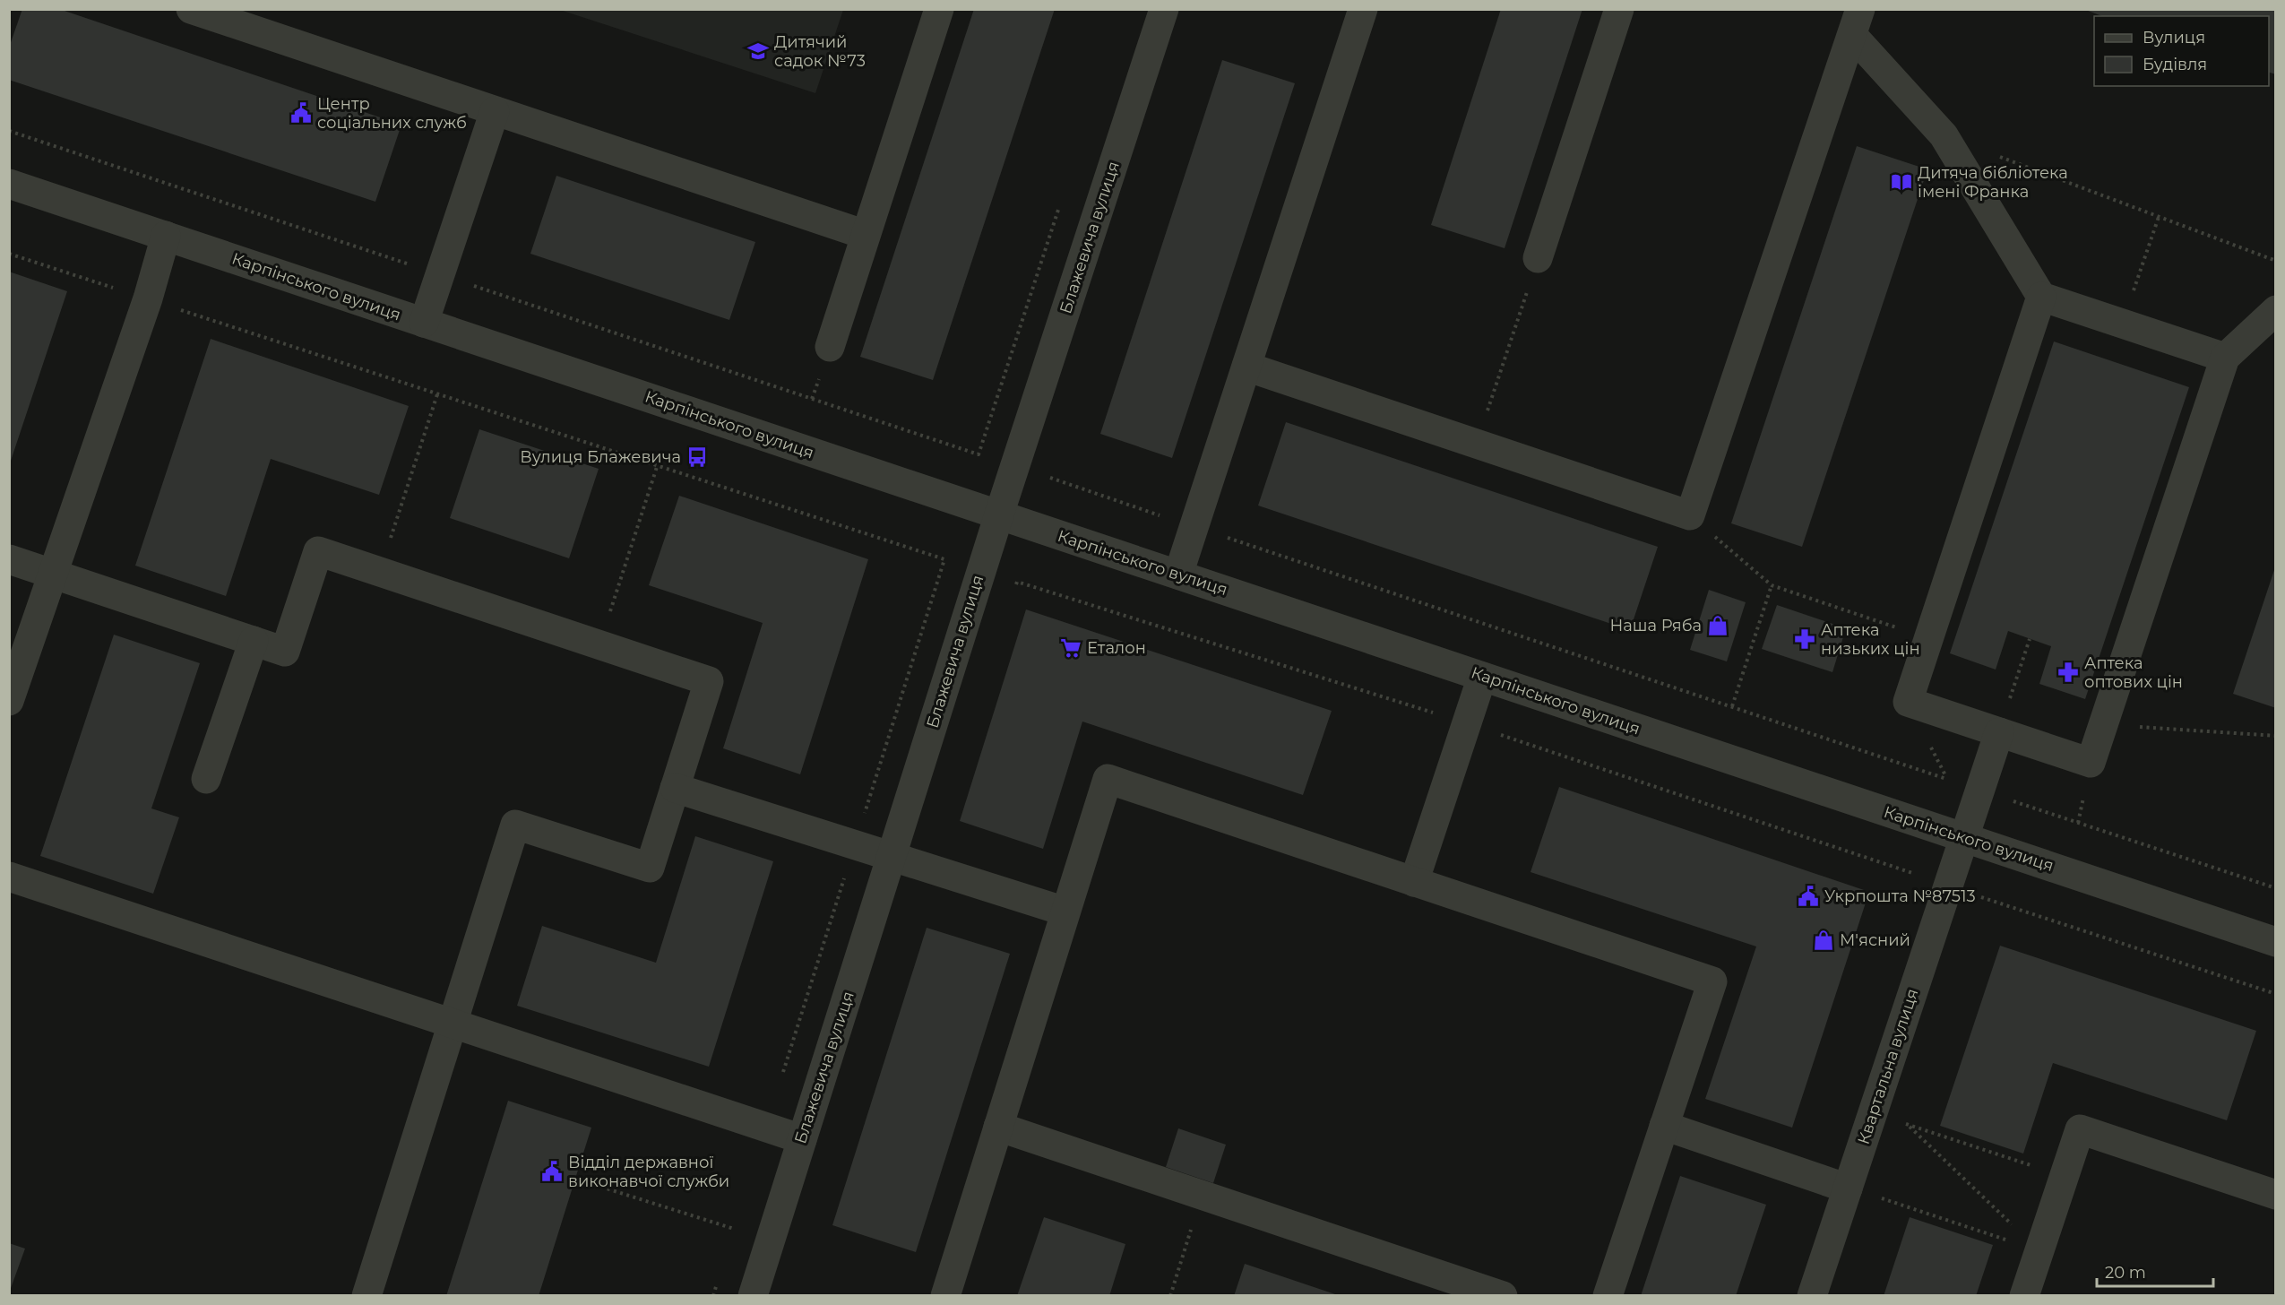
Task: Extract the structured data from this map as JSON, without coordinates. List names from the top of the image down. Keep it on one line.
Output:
{"streets":{"street":["Блажевича вулиця","Карпінського вулиця","Квартальна вулиця"]},"crossings":[["Блажевича вулиця","Карпінського вулиця"],["Карпінського вулиця","Квартальна вулиця"]],"places":{"school or university":["Дитячий садок №73"],"public building":["Центр соціальних служб","Укрпошта №87513","Відділ державної виконавчої служби"],"library":["Дитяча бібліотека імені Франка"],"bus stop":["Вулиця Блажевича"],"shop":["Наша Ряба","М'ясний"],"pharmacy":["Аптека низьких цін","Аптека оптових цін"],"supermarket":["Еталон"]},"legend":["Вулиця","Будівля"],"scale_bar":"20 m"}
